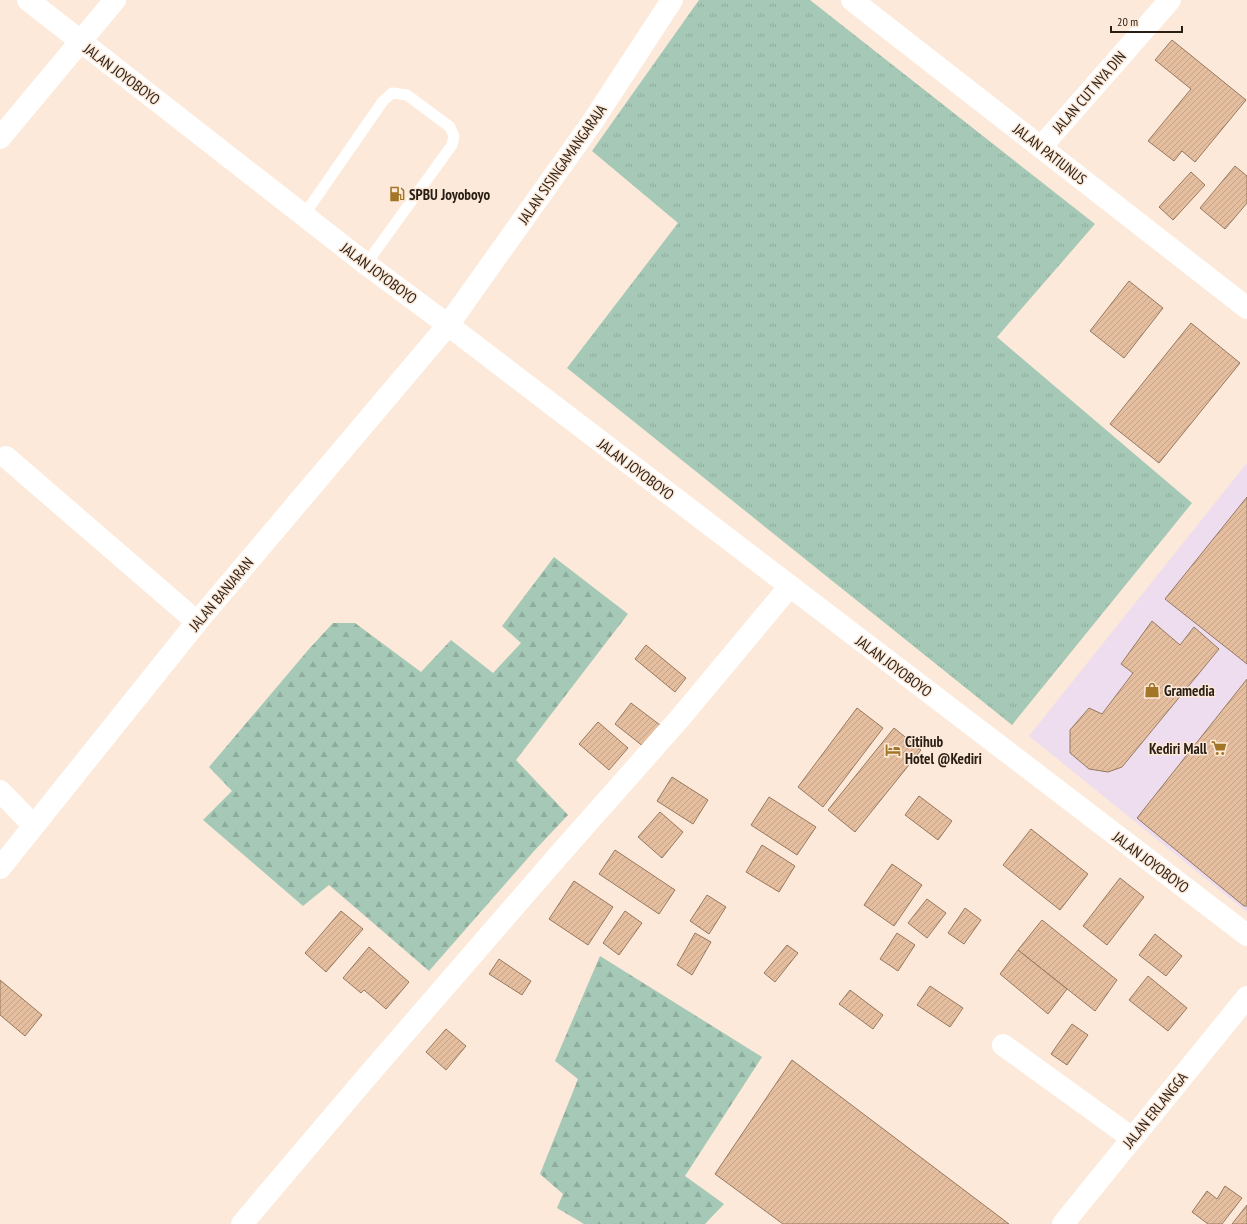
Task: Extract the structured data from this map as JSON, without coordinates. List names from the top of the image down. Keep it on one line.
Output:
{"streets":{"street":["JALAN JOYOBOYO","JALAN CUT NYA DIN","JALAN PATIUNUS","JALAN SISINGAMANGARAJA","JALAN BANJARAN","JALAN ERLANGGA"]},"crossings":[["JALAN JOYOBOYO","JALAN SISINGAMANGARAJA"],["JALAN JOYOBOYO","JALAN BANJARAN"],["JALAN CUT NYA DIN","JALAN PATIUNUS"],["JALAN SISINGAMANGARAJA","JALAN BANJARAN"]],"places":{"fuel station":["SPBU Joyoboyo"],"shop":["Gramedia"],"supermarket":["Kediri Mall"],"hotel":["Citihub Hotel @Kediri"]},"scale_bar":"20 m"}
